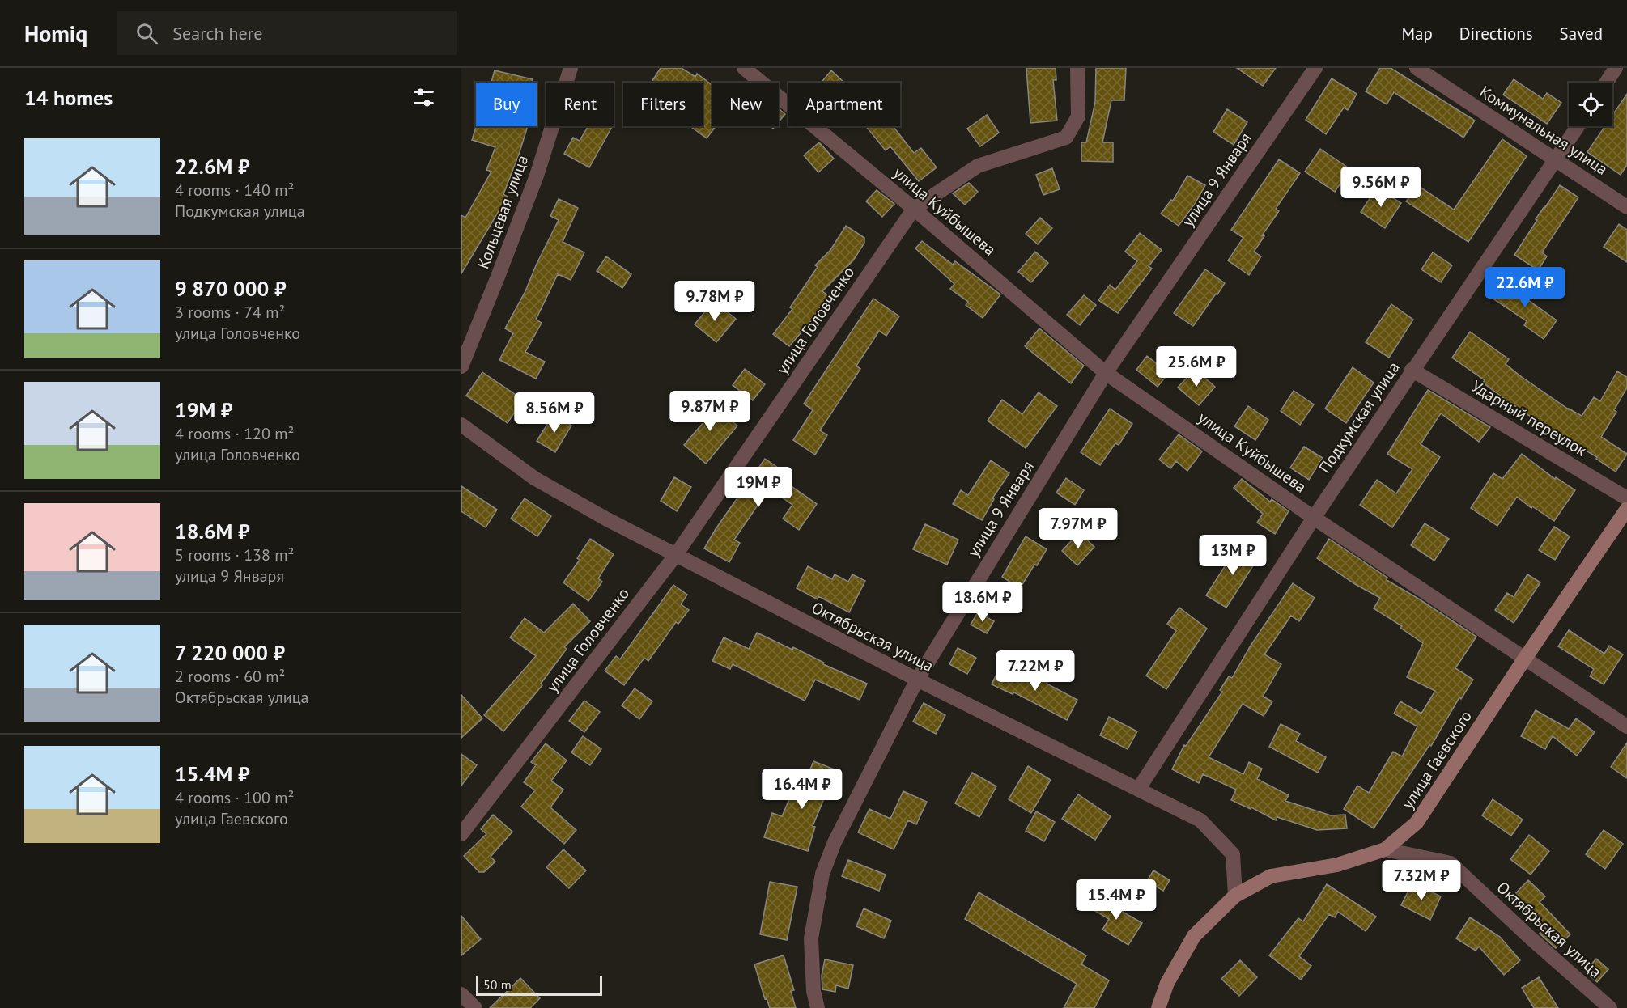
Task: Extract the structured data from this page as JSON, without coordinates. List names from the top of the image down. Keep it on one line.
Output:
{"streets":{"main road":["улица Гаевского"],"street":["Коммунальная улица","улица 9 Января","улица Куйбышева","Кольцевая улица","улица Головченко","Подкумская улица","Ударный переулок","Октябрьская улица"]},"crossings":[["Коммунальная улица","Подкумская улица"],["улица 9 Января","улица Куйбышева"],["улица 9 Января","Октябрьская улица"],["улица Куйбышева","улица Головченко"],["улица Куйбышева","Подкумская улица"],["улица Куйбышева","улица Гаевского"],["улица Головченко","Октябрьская улица"],["Подкумская улица","Ударный переулок"],["Подкумская улица","Октябрьская улица"],["Октябрьская улица","улица Гаевского"]],"scale_bar":"50 m","page":{"header":"Homiq","search":"Search here","nav":["Map","Directions","Saved"],"heading":"14 homes","chip":["Buy","Rent","Filters","New","Apartment"],"list":[{"name":"22.6M ₽","note":"4 rooms · 140 m² · Подкумская улица"},{"name":"9 870 000 ₽","note":"3 rooms · 74 m² · улица Головченко"},{"name":"19M ₽","note":"4 rooms · 120 m² · улица Головченко"},{"name":"18.6M ₽","note":"5 rooms · 138 m² · улица 9 Января"},{"name":"7 220 000 ₽","note":"2 rooms · 60 m² · Октябрьская улица"},{"name":"15.4M ₽","note":"4 rooms · 100 m² · улица Гаевского"}],"price":["9.56M ₽","22.6M ₽","9.78M ₽","25.6M ₽","9.87M ₽","8.56M ₽","19M ₽","7.97M ₽","13M ₽","18.6M ₽","7.22M ₽","16.4M ₽","7.32M ₽","15.4M ₽"],"scale":"50 m"}}
